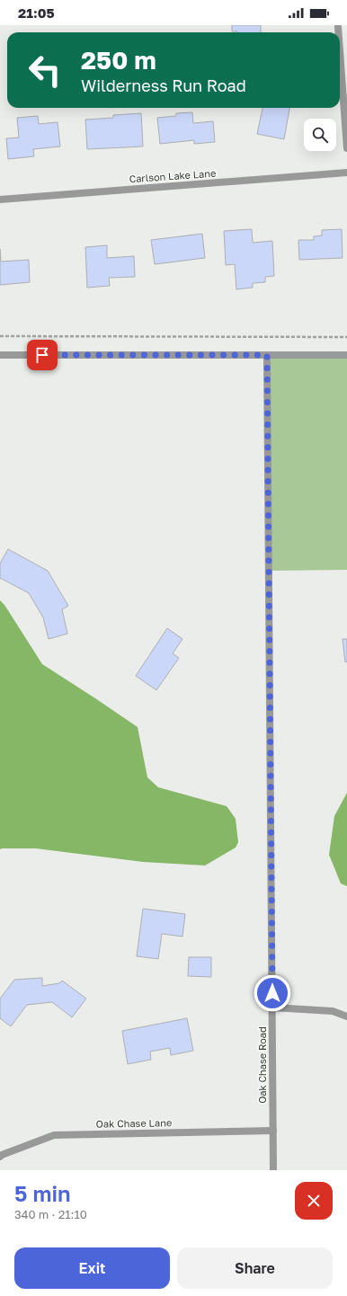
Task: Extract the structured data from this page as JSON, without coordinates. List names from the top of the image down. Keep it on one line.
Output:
{"streets":{"street":["Carlson Lake Lane","Oak Chase Road","Oak Chase Lane"]},"crossings":[["Oak Chase Road","Oak Chase Lane"]],"page":{"status":"21:05","turn":["250 m","Wilderness Run Road"],"heading":["5 min","340 m · 21:10"],"buttons":["Exit","Share"]}}
